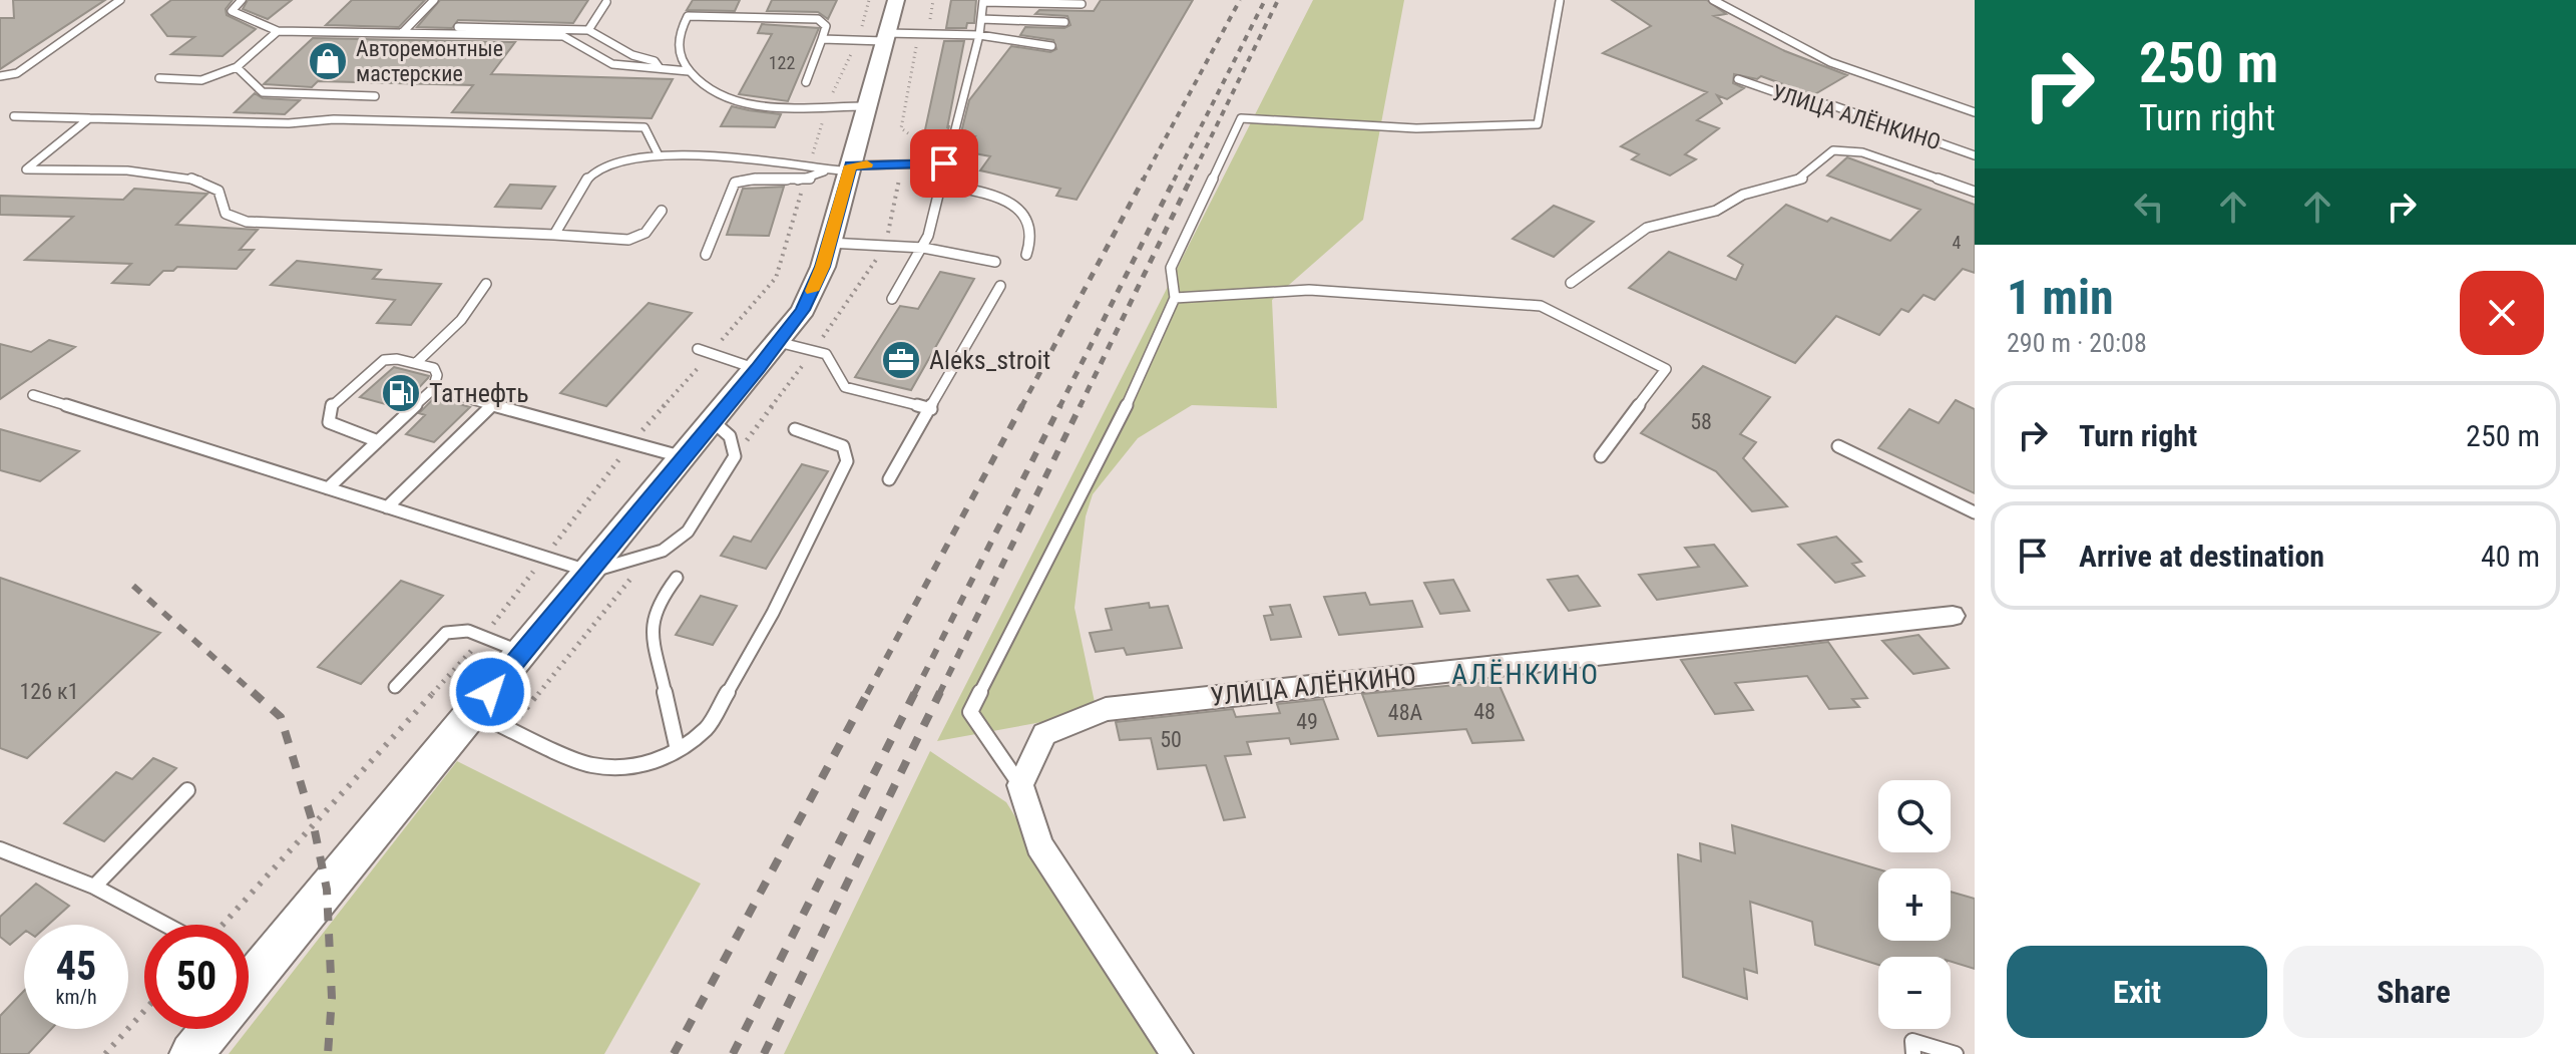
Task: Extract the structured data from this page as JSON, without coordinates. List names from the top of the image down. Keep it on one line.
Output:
{"streets":{"street":["УЛИЦА АЛЁНКИНО"]},"districts":["АЛЁНКИНО"],"places":{"shop":["Авторемонтные мастерские"],"office":["Aleks_stroit"],"fuel station":["Татнефть"]},"house_numbers":["122","4","58","126 к1","48","48А","49","50"],"page":{"turn":["250 m","Turn right"],"heading":["1 min","290 m · 20:08"],"list":[{"name":"Turn right","value":"250 m"},{"name":"Arrive at destination","value":"40 m"}],"map_buttons":["+","−"],"speed":"45 km/h","limit":"50","buttons":["Exit","Share"]}}
